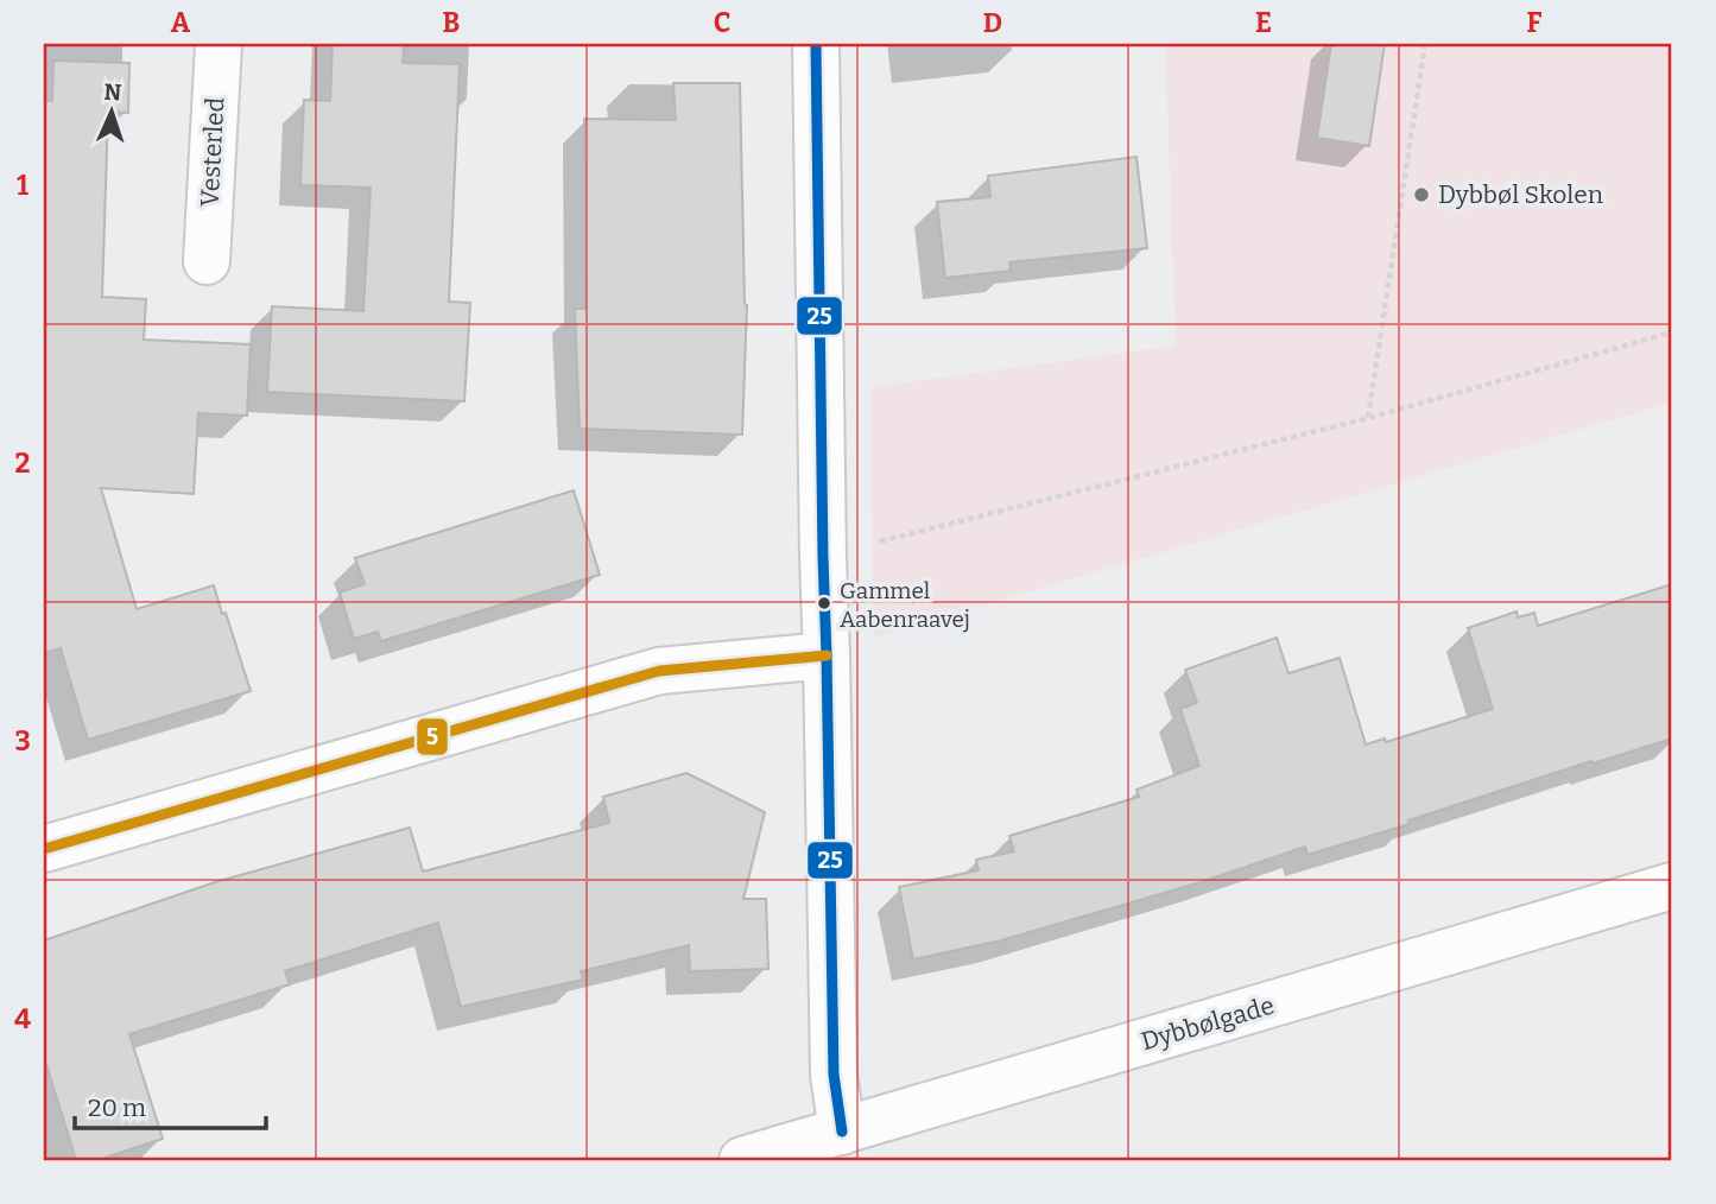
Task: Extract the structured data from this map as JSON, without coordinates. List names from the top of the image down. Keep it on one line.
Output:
{"streets":{"street":["Vesterled","Dybbølgade"]},"places":["Dybbøl Skolen","Gammel Aabenraavej"],"lines":["transit line 25","transit line 5"],"scale_bar":"20 m","north":"top","grid":{"columns":["A","B","C","D","E","F"],"rows":["1","2","3","4"]}}
